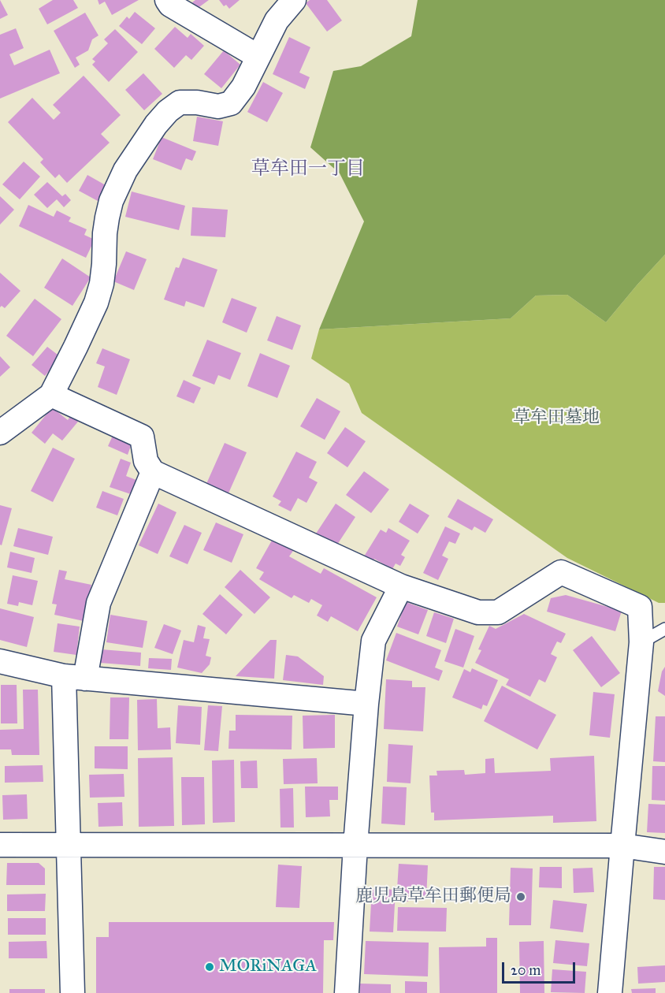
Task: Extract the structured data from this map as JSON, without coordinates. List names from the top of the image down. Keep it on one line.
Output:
{"districts":["草牟田一丁目"],"parks":["草牟田墓地"],"places":["鹿児島草牟田郵便局","MORiNAGA"],"scale_bar":"20 m"}
